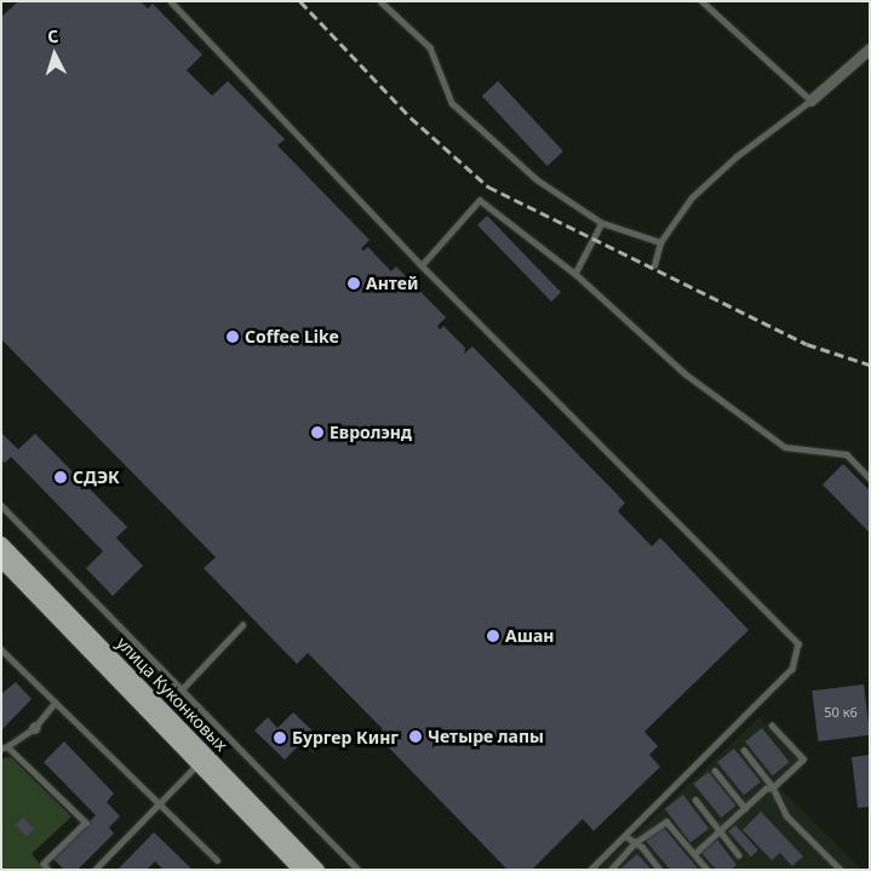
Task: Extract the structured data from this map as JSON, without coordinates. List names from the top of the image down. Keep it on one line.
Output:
{"streets":{"main road":["улица Куконковых"]},"places":["Антей","Coffee Like","Евролэнд","СДЭК","Ашан","Четыре лапы","Бургер Кинг"],"house_numbers":["50 к6"],"north":"top"}
